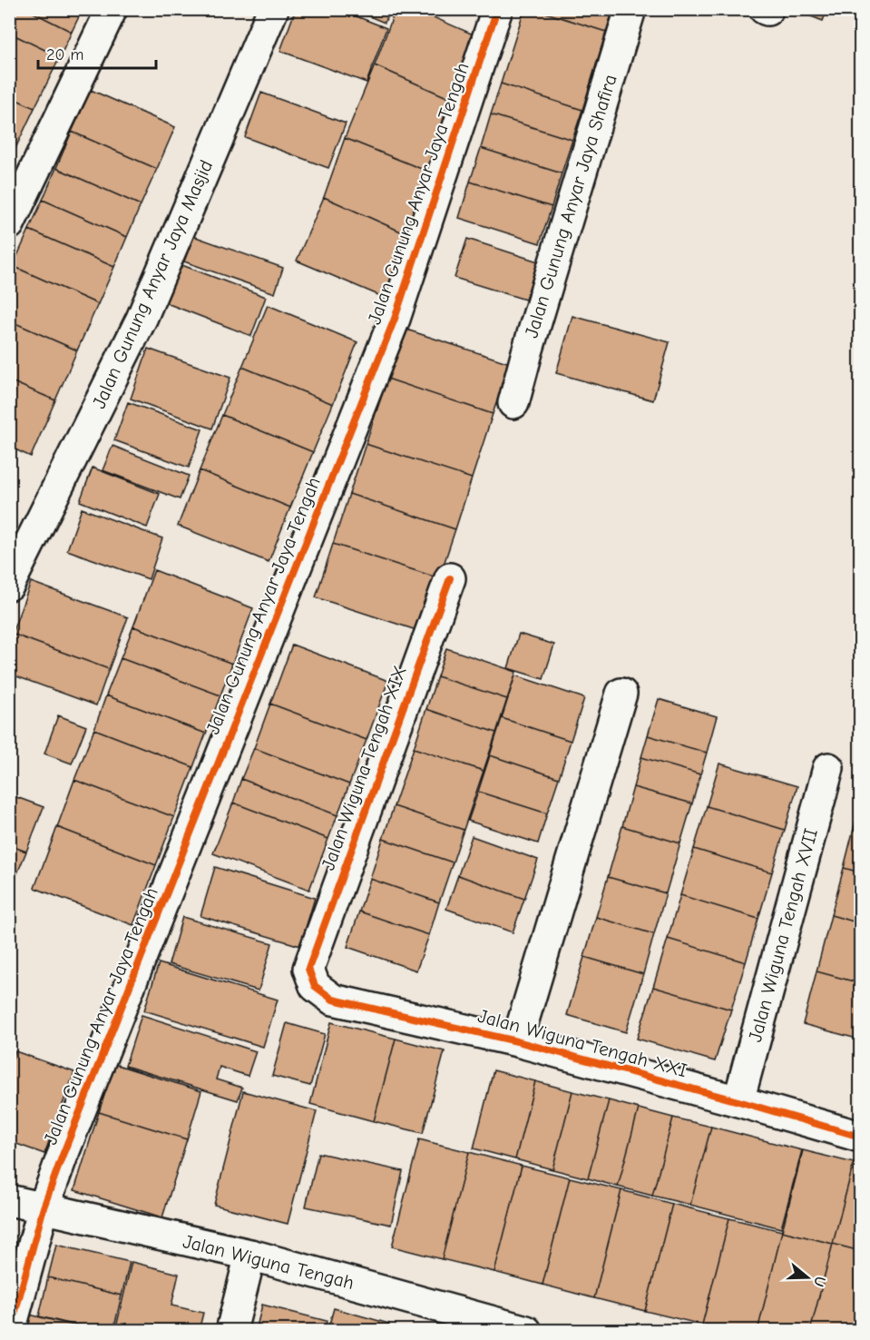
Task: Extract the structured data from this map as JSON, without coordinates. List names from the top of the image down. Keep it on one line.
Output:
{"streets":{"street":["Jalan Gunung Anyar Jaya Tengah","Jalan Gunung Anyar Jaya Shafira","Jalan Gunung Anyar Jaya Masjid","Jalan Wiguna Tengah XIX","Jalan Wiguna Tengah XVII","Jalan Wiguna Tengah XXI","Jalan Wiguna Tengah"]},"crossings":[["Jalan Gunung Anyar Jaya Tengah","Jalan Wiguna Tengah"],["Jalan Wiguna Tengah XIX","Jalan Wiguna Tengah XXI"],["Jalan Wiguna Tengah XVII","Jalan Wiguna Tengah XXI"]],"scale_bar":"20 m","north":"right"}
